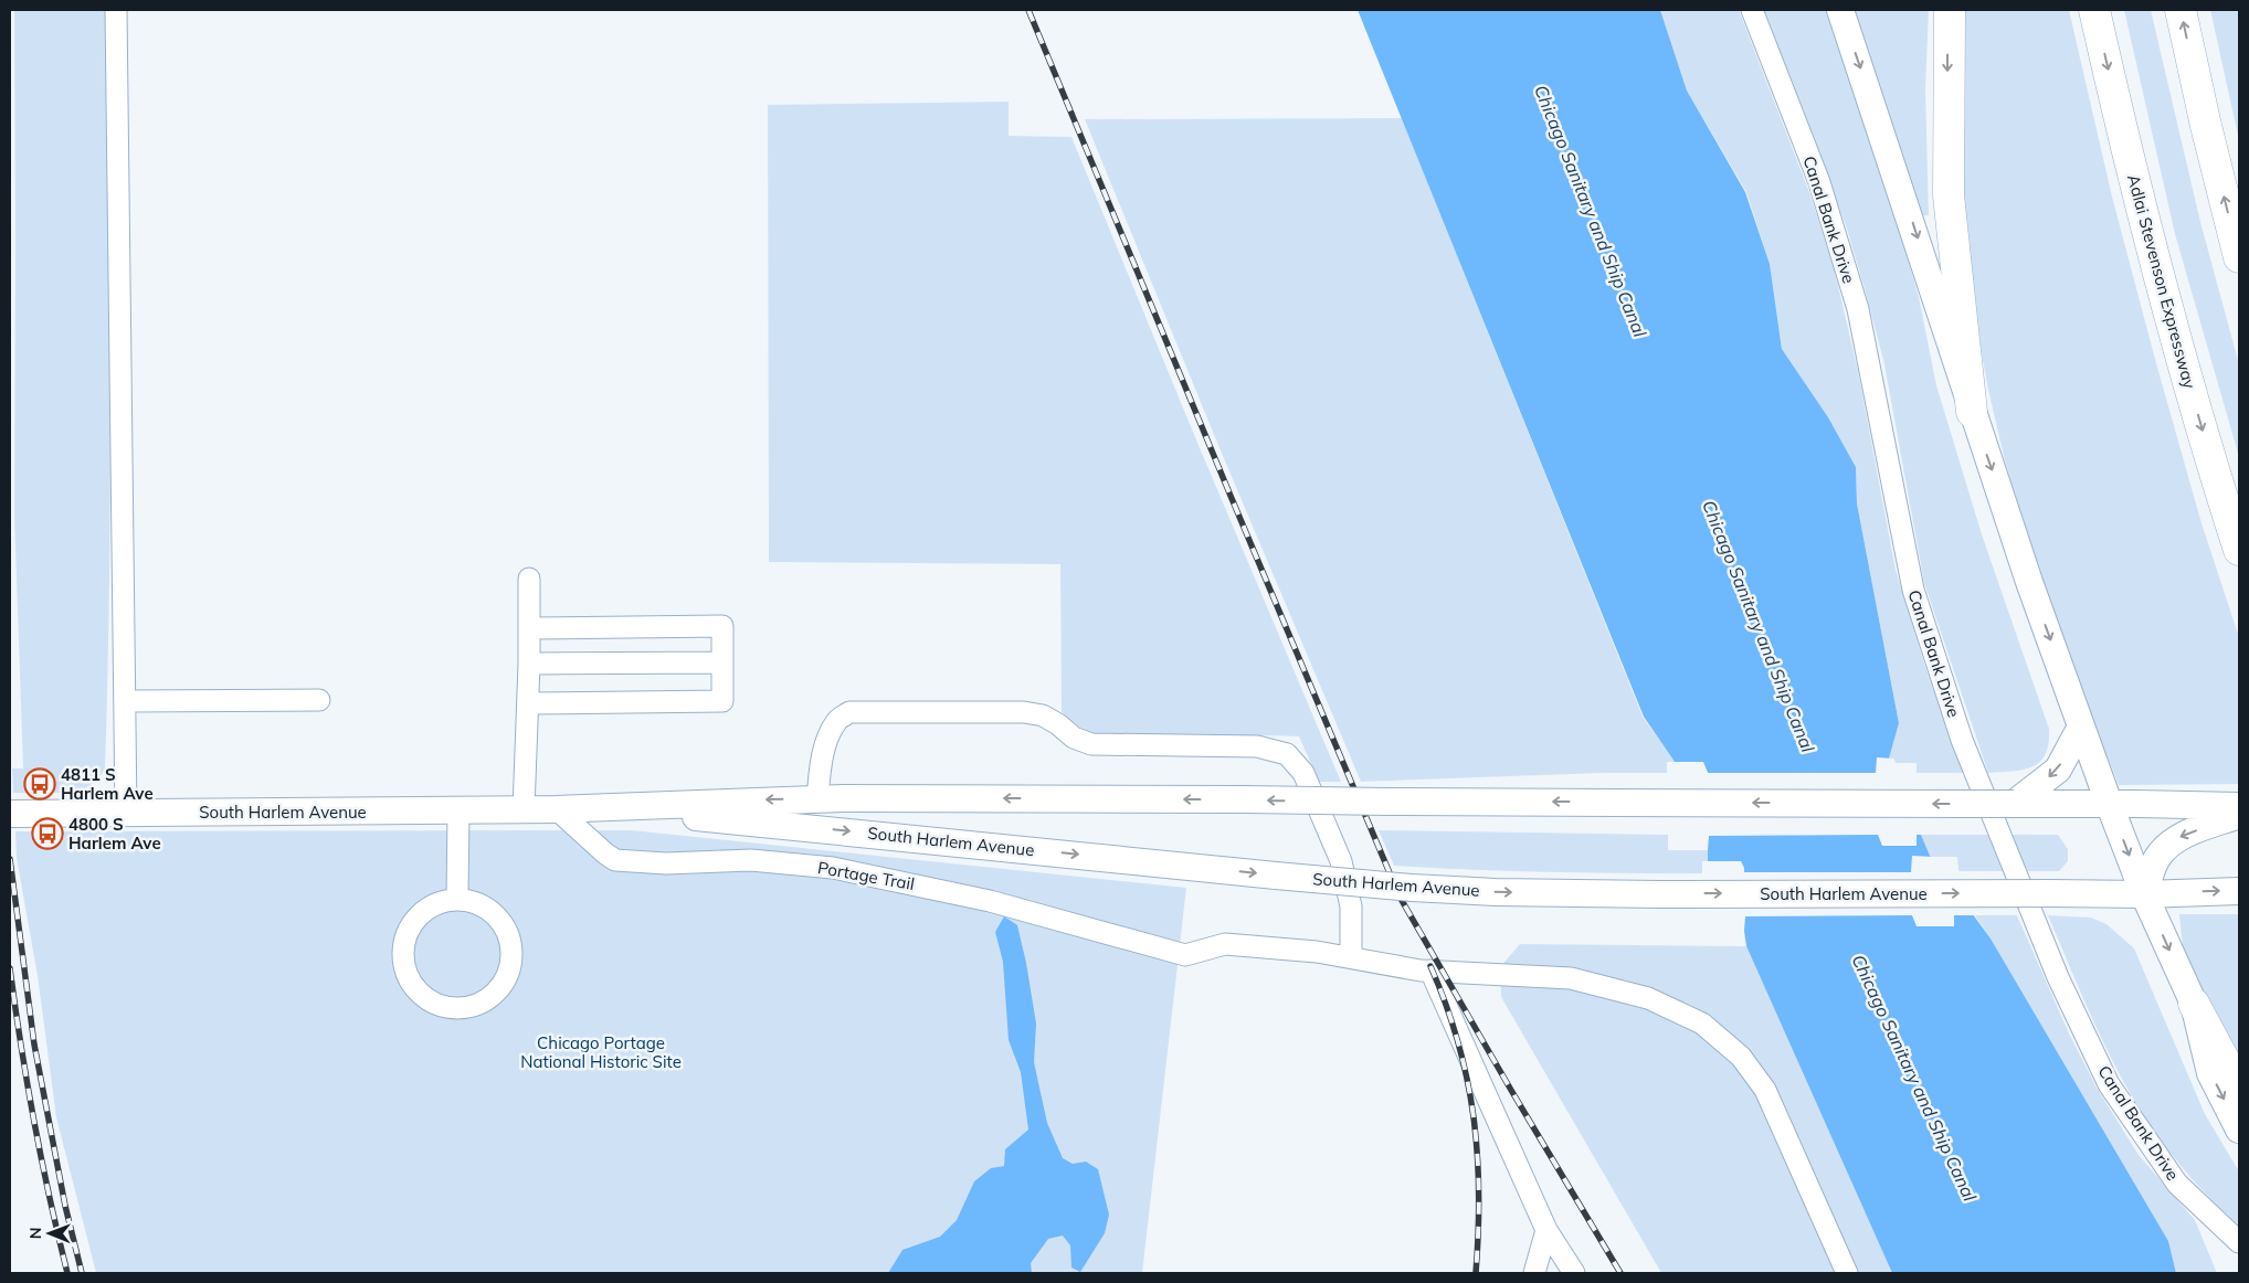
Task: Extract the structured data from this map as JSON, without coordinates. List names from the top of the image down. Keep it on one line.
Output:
{"streets":{"highway":["Adlai Stevenson Expressway"],"main road":["South Harlem Avenue"],"street":["Canal Bank Drive","Portage Trail"]},"crossings":[["South Harlem Avenue","Portage Trail"]],"water":["Chicago Sanitary and Ship Canal"],"parks":["Chicago Portage National Historic Site"],"places":{"bus stop":["4811 S Harlem Ave","4800 S Harlem Ave"]},"north":"left"}
